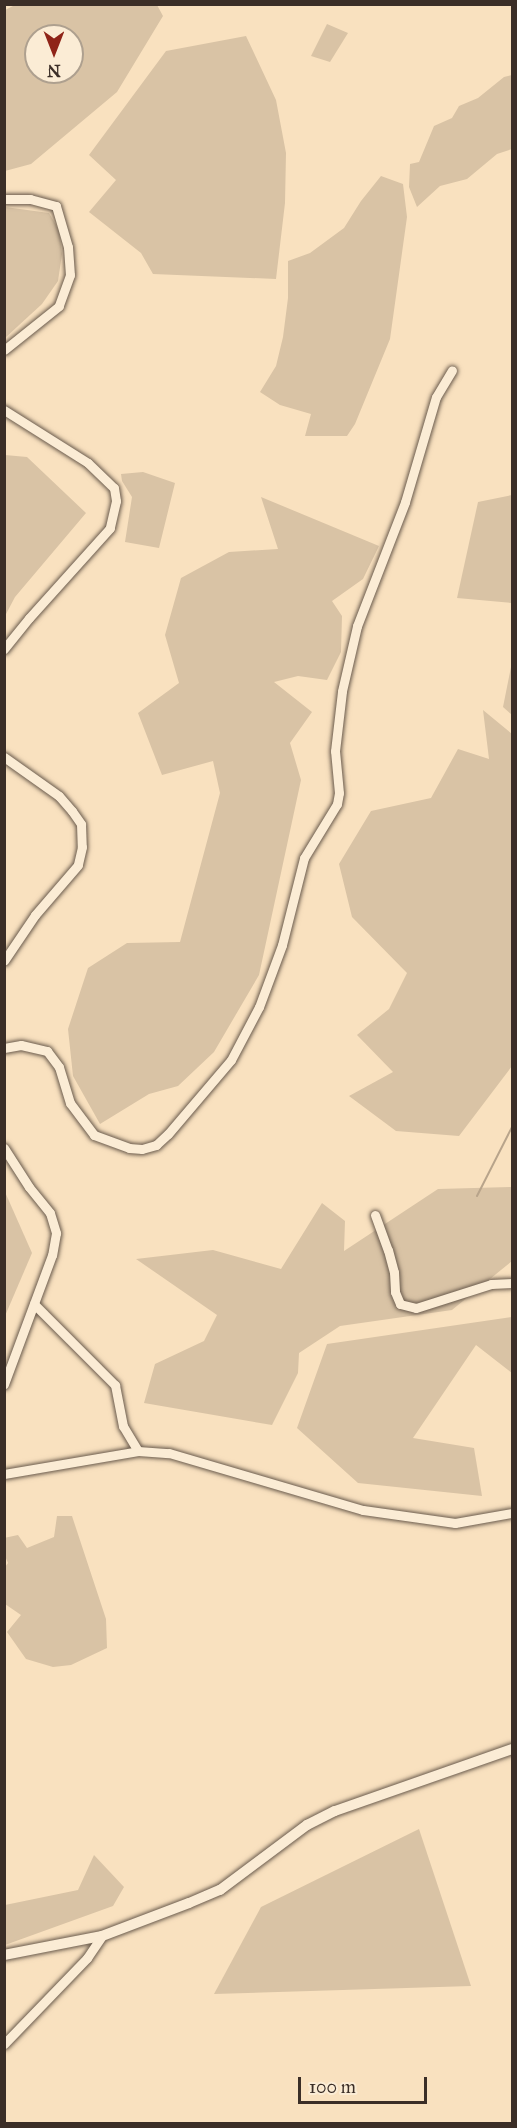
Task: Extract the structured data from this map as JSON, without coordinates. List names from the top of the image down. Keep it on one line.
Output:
{"scale_bar":"100 m","north":"bottom"}
